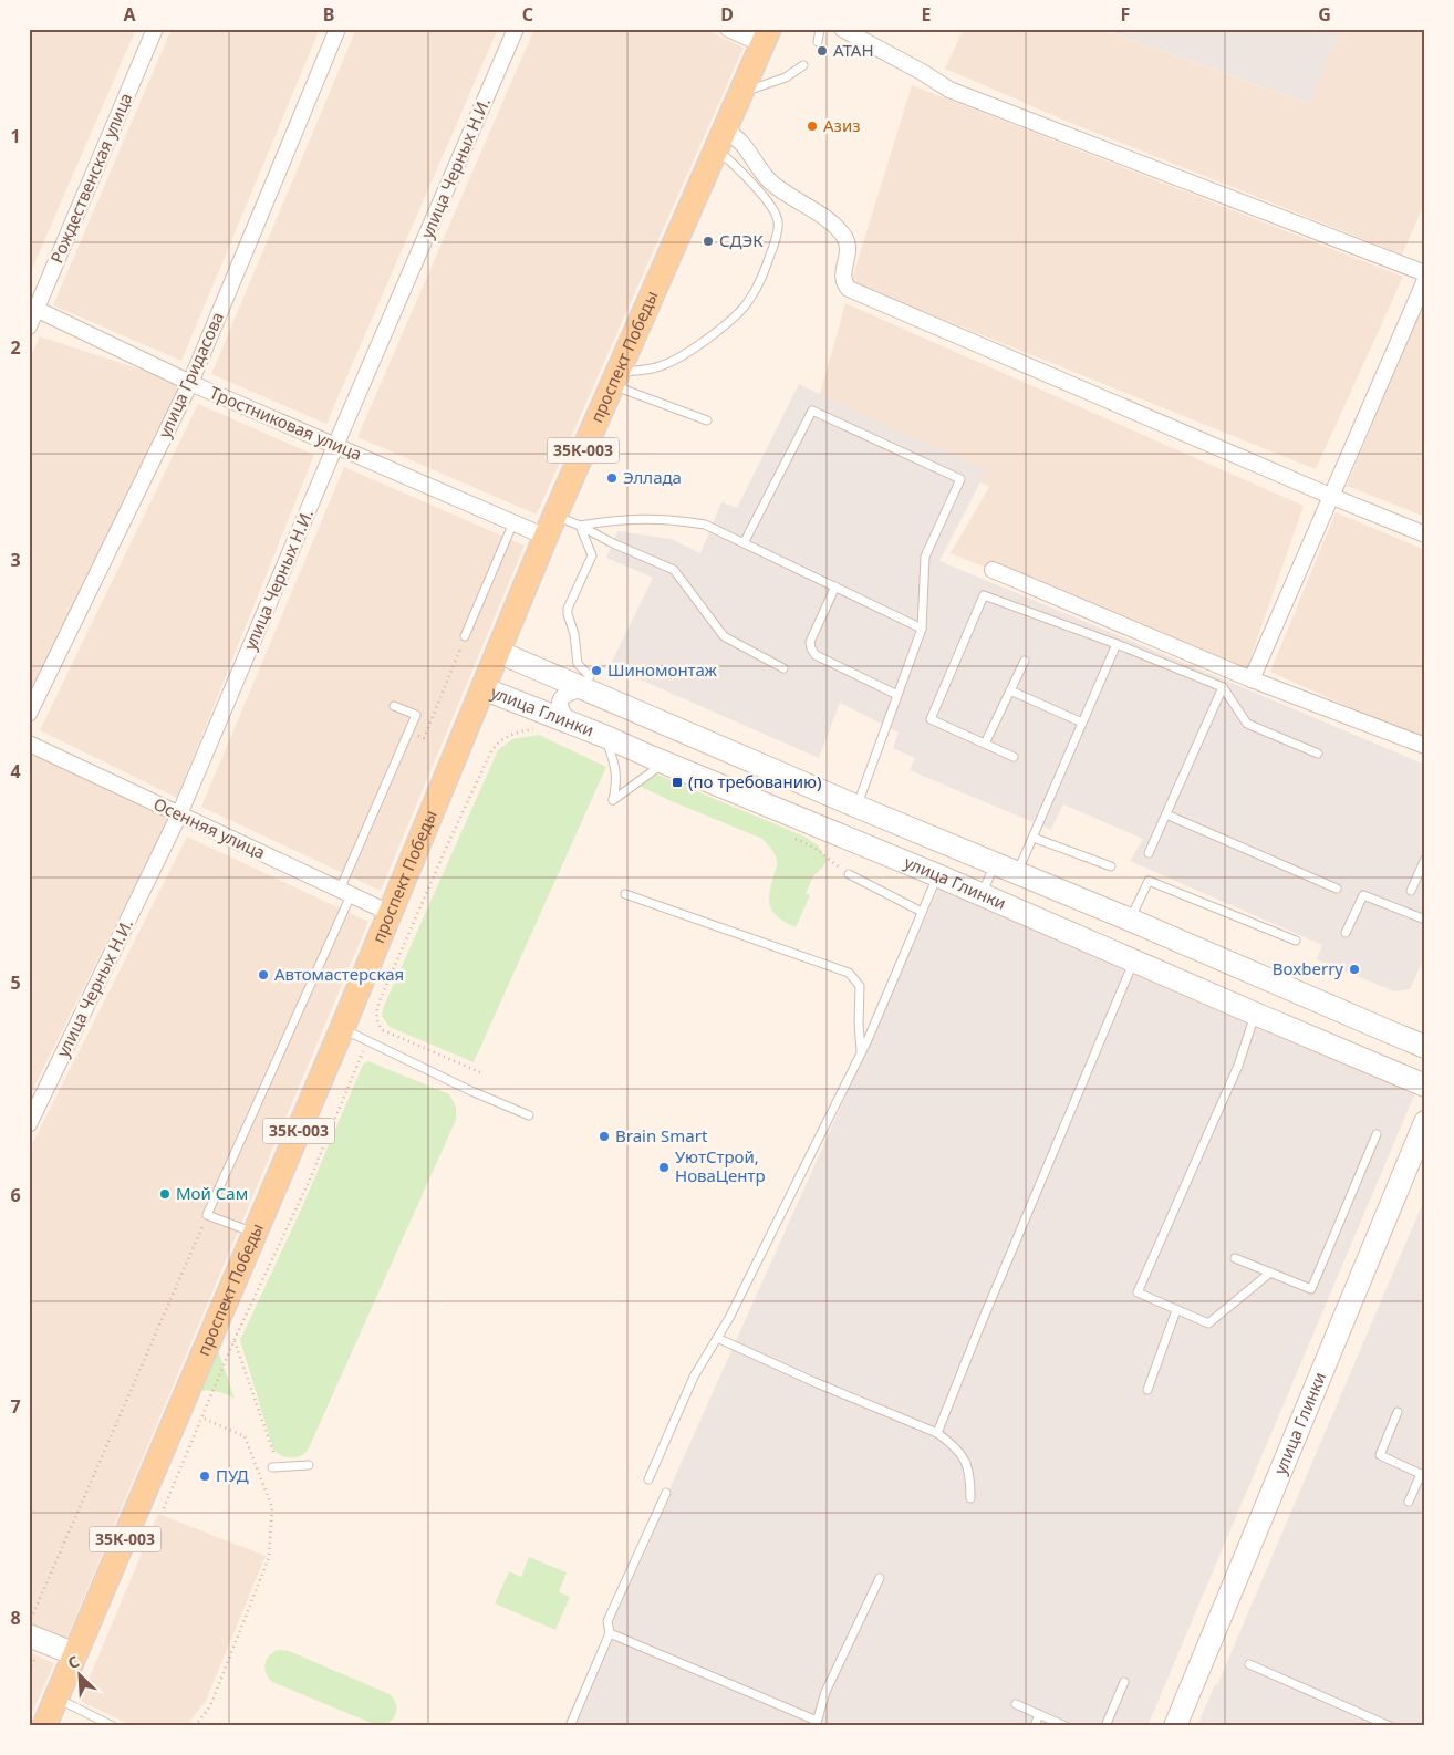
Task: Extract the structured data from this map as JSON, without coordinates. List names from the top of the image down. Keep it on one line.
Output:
{"streets":{"main road":["проспект Победы","35К-003","улица Глинки"],"street":["улица Черных Н.И.","Рождественская улица","улица Гридасова","Тростниковая улица","Осенняя улица"]},"crossings":[["улица Черных Н.И.","Тростниковая улица"],["улица Черных Н.И.","Осенняя улица"],["Рождественская улица","Тростниковая улица"],["проспект Победы","Тростниковая улица"],["проспект Победы","улица Глинки"],["проспект Победы","Осенняя улица"],["улица Гридасова","Тростниковая улица"]],"places":{"other":["АТАН","Азиз","СДЭК","Эллада","Шиномонтаж","Boxberry","Автомастерская","Brain Smart","УютСтрой, НоваЦентр","Мой Сам","ПУД"],"transit":["(по требованию)"]},"north":"top left","grid":{"columns":["A","B","C","D","E","F","G"],"rows":["1","2","3","4","5","6","7","8"]}}
